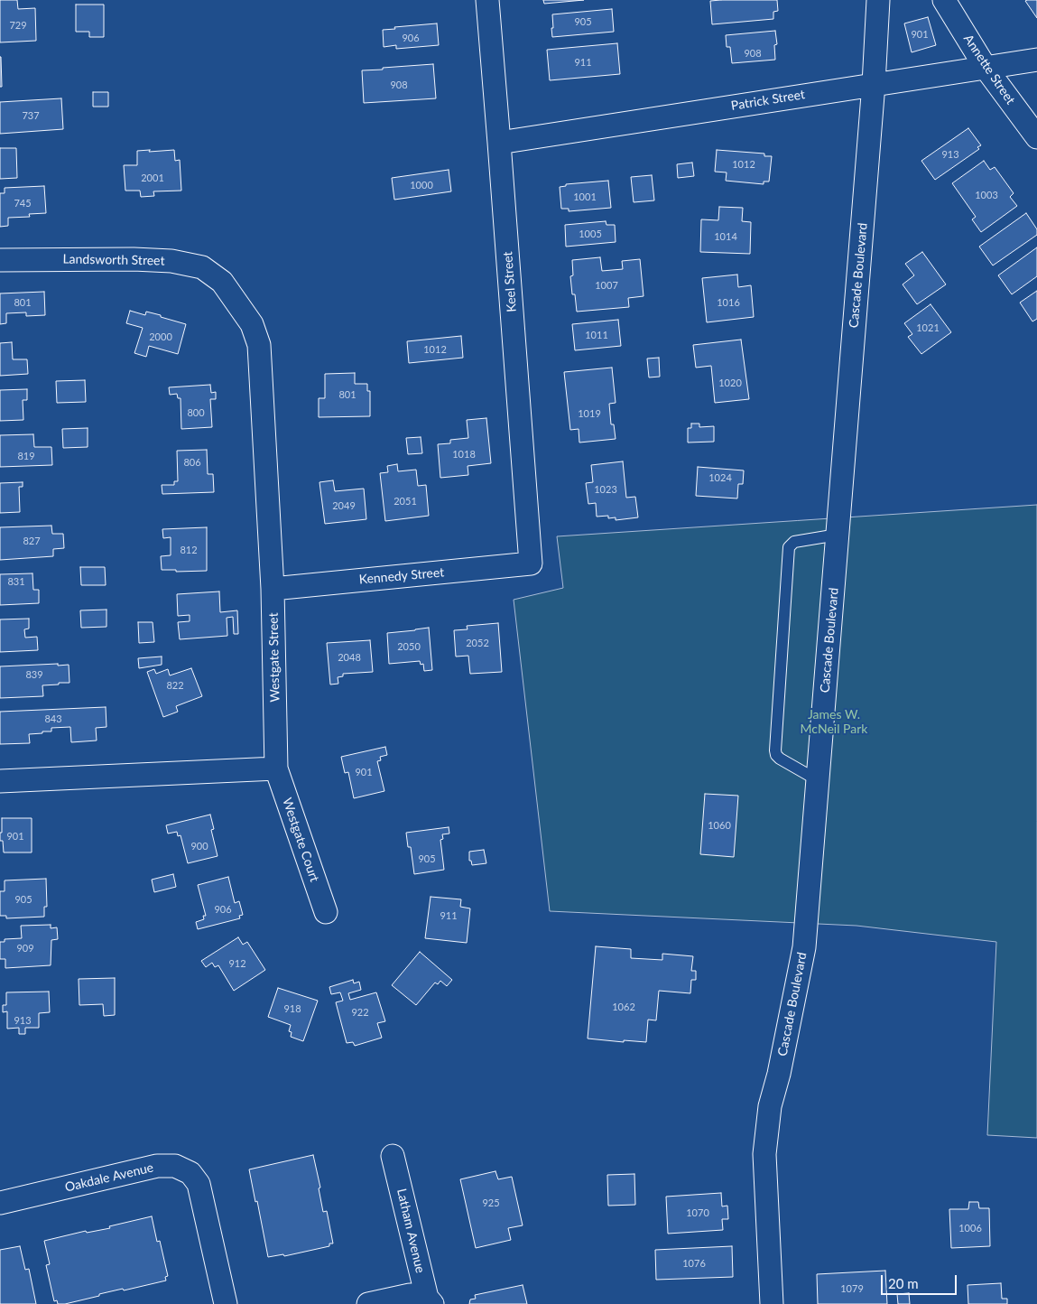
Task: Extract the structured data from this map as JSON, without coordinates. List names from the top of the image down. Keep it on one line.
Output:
{"streets":{"street":["Annette Street","Patrick Street","Landsworth Street","Cascade Boulevard","Keel Street","Kennedy Street","Westgate Street","Westgate Court","Oakdale Avenue","Latham Avenue"]},"crossings":[["Annette Street","Patrick Street"],["Patrick Street","Cascade Boulevard"],["Patrick Street","Keel Street"],["Landsworth Street","Westgate Street"],["Keel Street","Kennedy Street"],["Kennedy Street","Westgate Street"],["Westgate Street","Westgate Court"]],"parks":["James W. McNeil Park"],"house_numbers":["905","729","901","906","908","911","908","737","913","1012","2001","1000","1003","1001","745","1005","1014","1007","801","1016","1021","1011","2000","1012","1020","801","800","1019","1018","819","806","1024","1023","2051","2049","827","812","831","2052","2050","2048","839","822","843","901","1060","901","900","905","905","906","911","909","912","1062","918","922","913","925","1070","1006","1076","1079"],"scale_bar":"20 m"}
